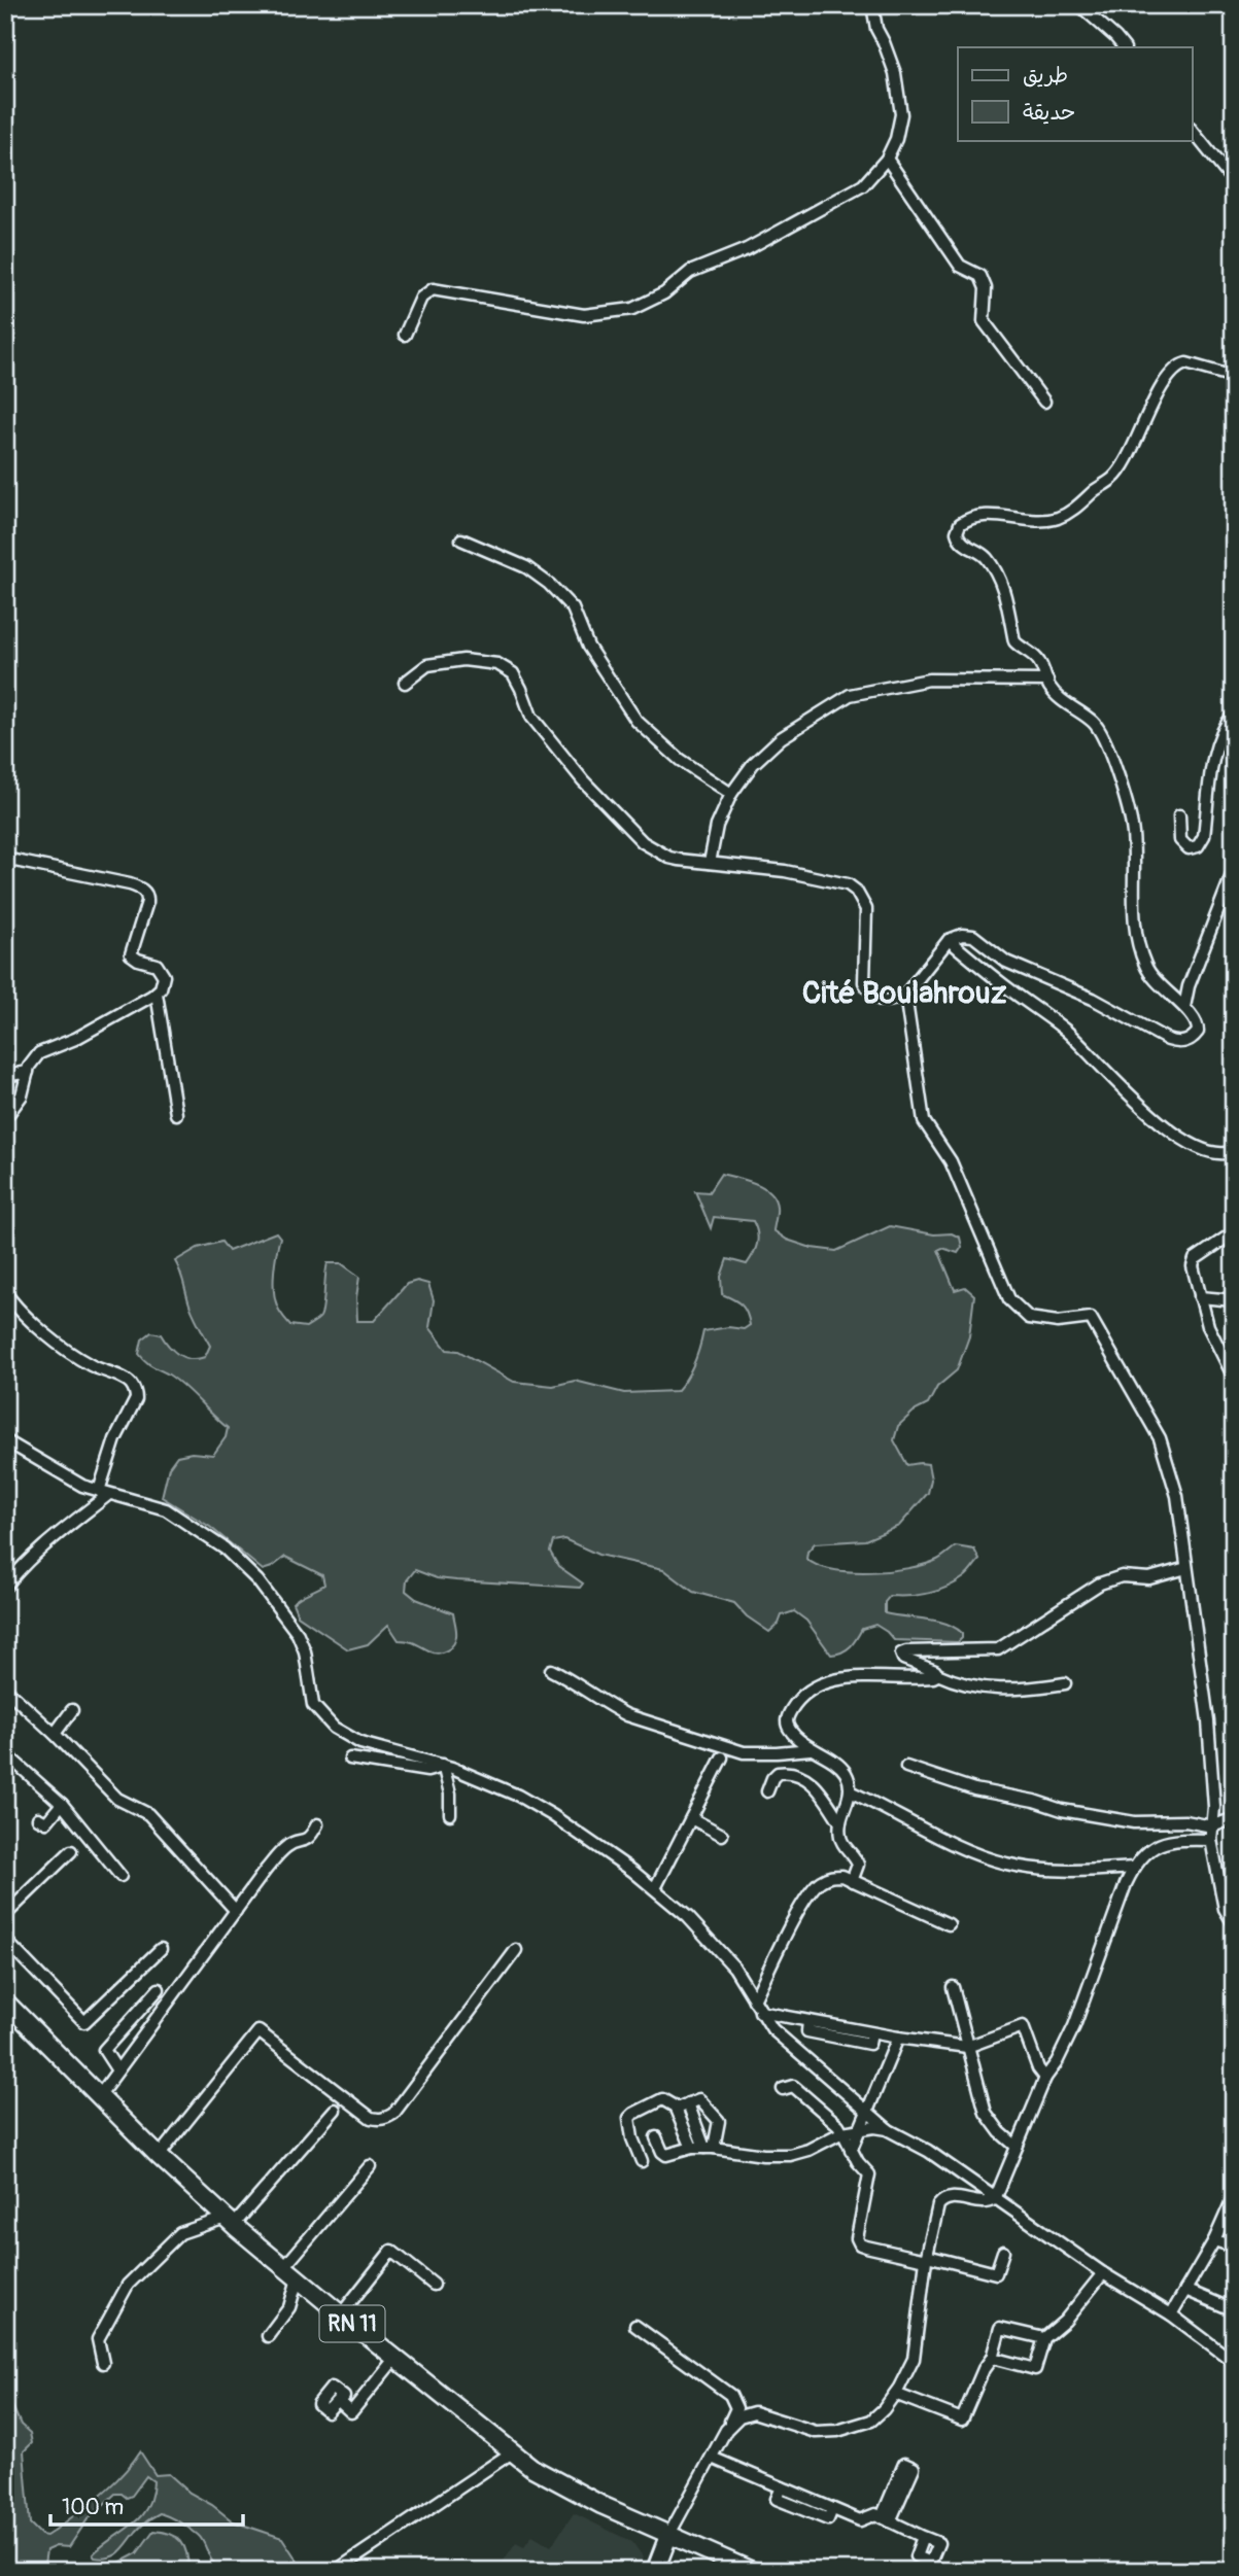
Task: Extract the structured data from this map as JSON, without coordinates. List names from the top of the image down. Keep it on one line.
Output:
{"streets":{"main road":["RN 11"]},"districts":["Cité Boulahrouz"],"legend":["طريق","حديقة"],"scale_bar":"100 m"}
